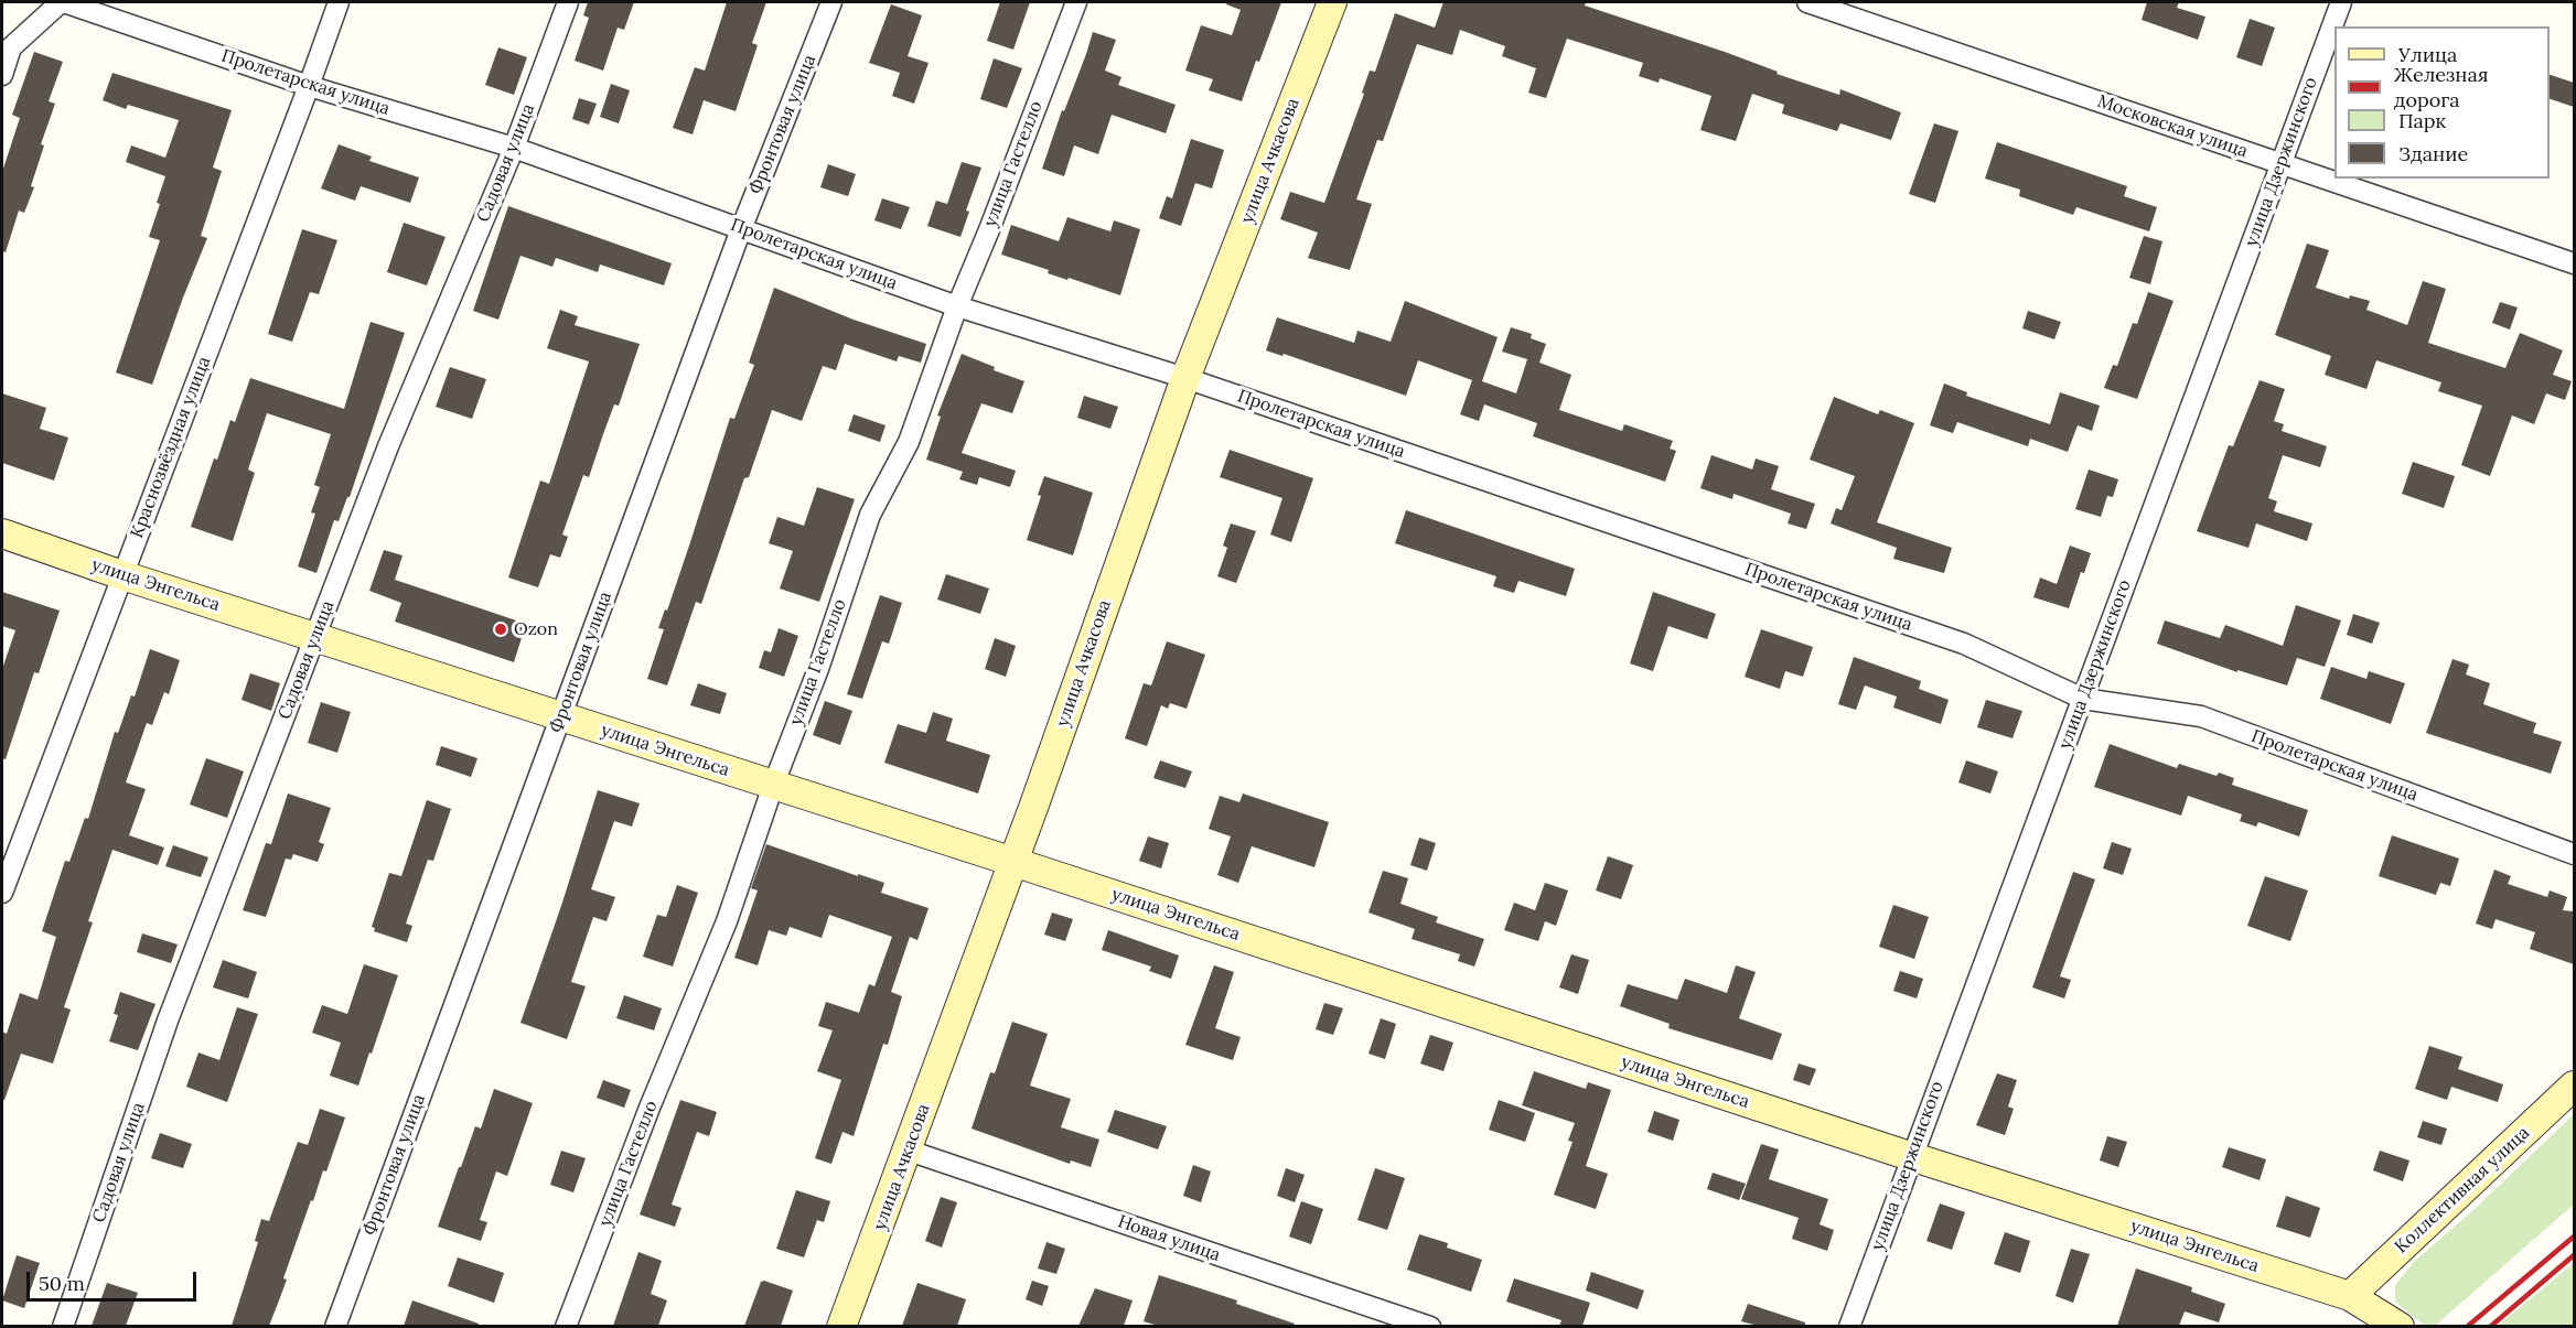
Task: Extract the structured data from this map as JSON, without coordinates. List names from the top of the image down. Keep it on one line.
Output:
{"streets":{"main road":["улица Ачкасова","улица Энгельса","Коллективная улица"],"street":["Пролетарская улица","Фронтовая улица","Московская улица","улица Дзержинского","Садовая улица","улица Гастелло","Краснозвёздная улица","Новая улица"]},"crossings":[["Пролетарская улица","Фронтовая улица"],["Пролетарская улица","улица Ачкасова"],["Пролетарская улица","улица Дзержинского"],["Пролетарская улица","Садовая улица"],["Пролетарская улица","улица Гастелло"],["Пролетарская улица","Краснозвёздная улица"],["Фронтовая улица","улица Энгельса"],["Московская улица","улица Дзержинского"],["улица Ачкасова","улица Энгельса"],["улица Ачкасова","Новая улица"],["улица Дзержинского","улица Энгельса"],["Садовая улица","улица Энгельса"],["улица Гастелло","улица Энгельса"],["Краснозвёздная улица","улица Энгельса"],["улица Энгельса","Коллективная улица"]],"places":["Ozon"],"legend":["Улица","Железная дорога","Парк","Здание"],"scale_bar":"50 m"}
